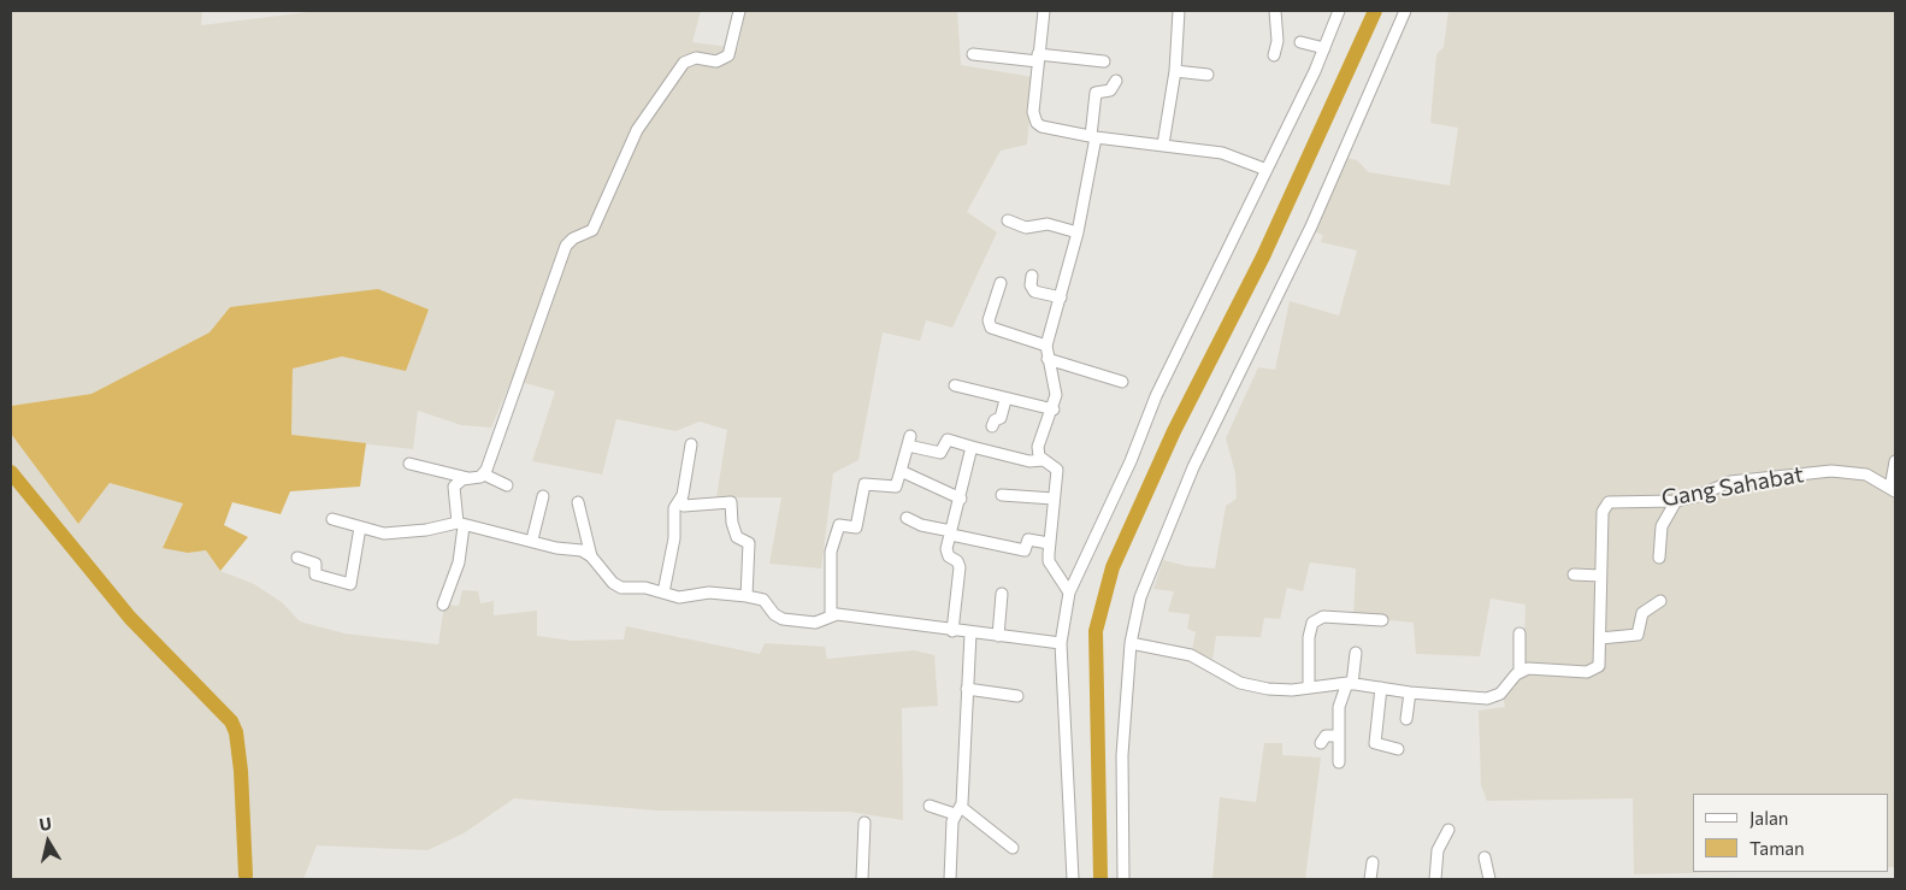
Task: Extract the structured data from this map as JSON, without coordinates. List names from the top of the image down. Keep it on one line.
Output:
{"streets":{"street":["Gang Sahabat"]},"legend":["Jalan","Taman"],"north":"top"}
